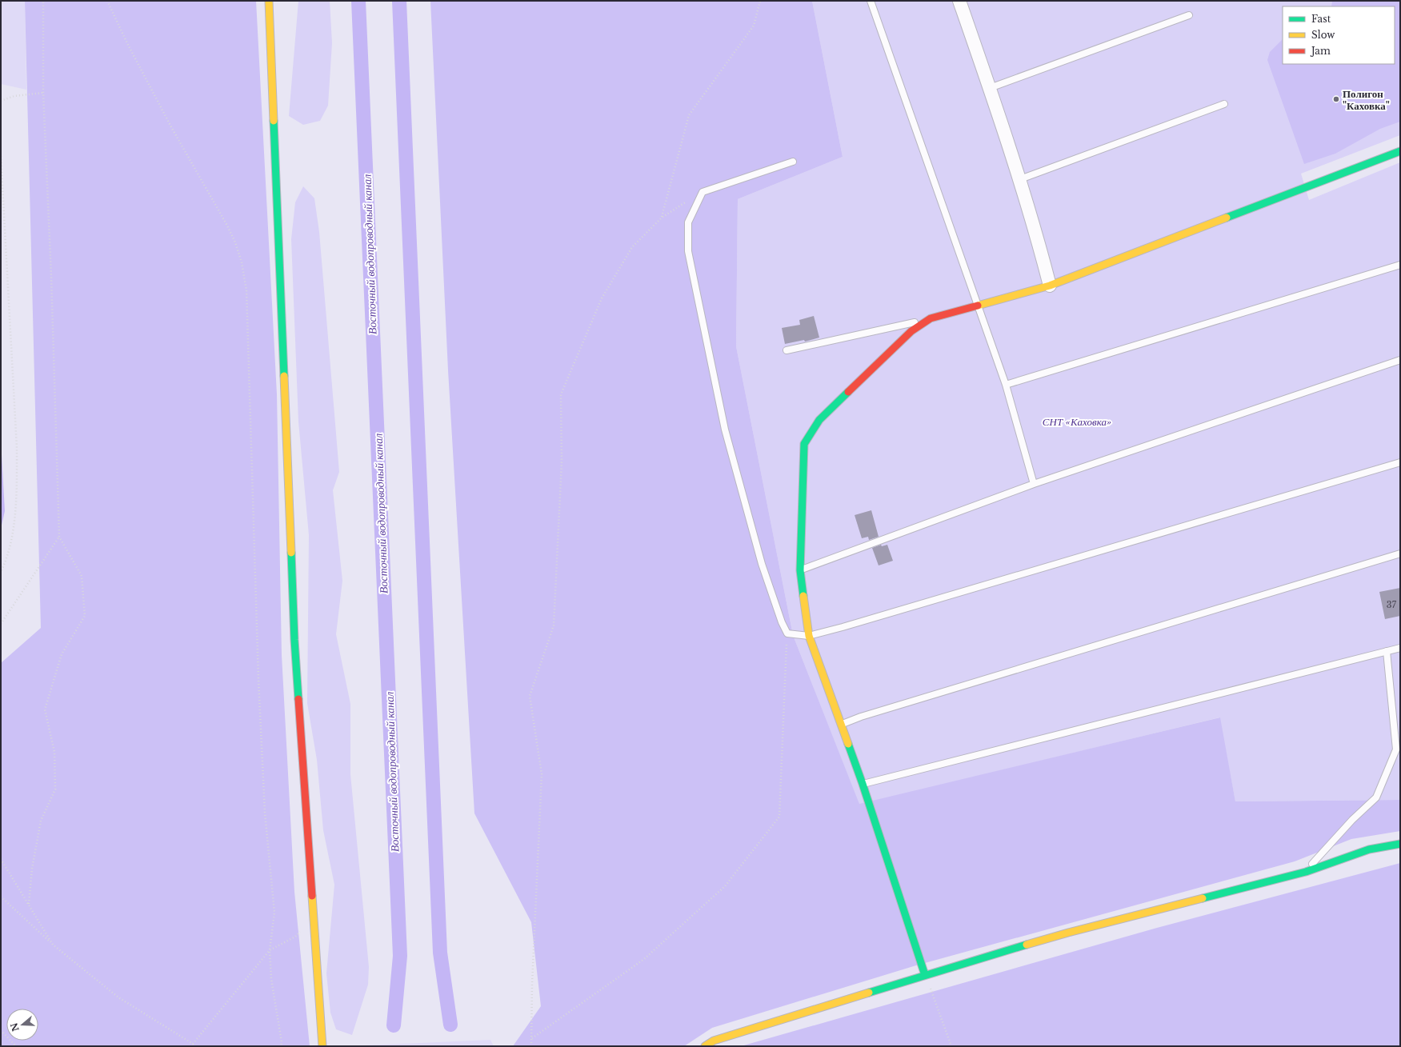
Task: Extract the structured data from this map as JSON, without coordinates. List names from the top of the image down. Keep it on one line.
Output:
{"water":["Восточный водопроводный канал"],"parks":["СНТ «Каховка»"],"places":["Полигон \"Каховка\""],"house_numbers":["37"],"legend":["Fast","Slow","Jam"],"north":"left"}
